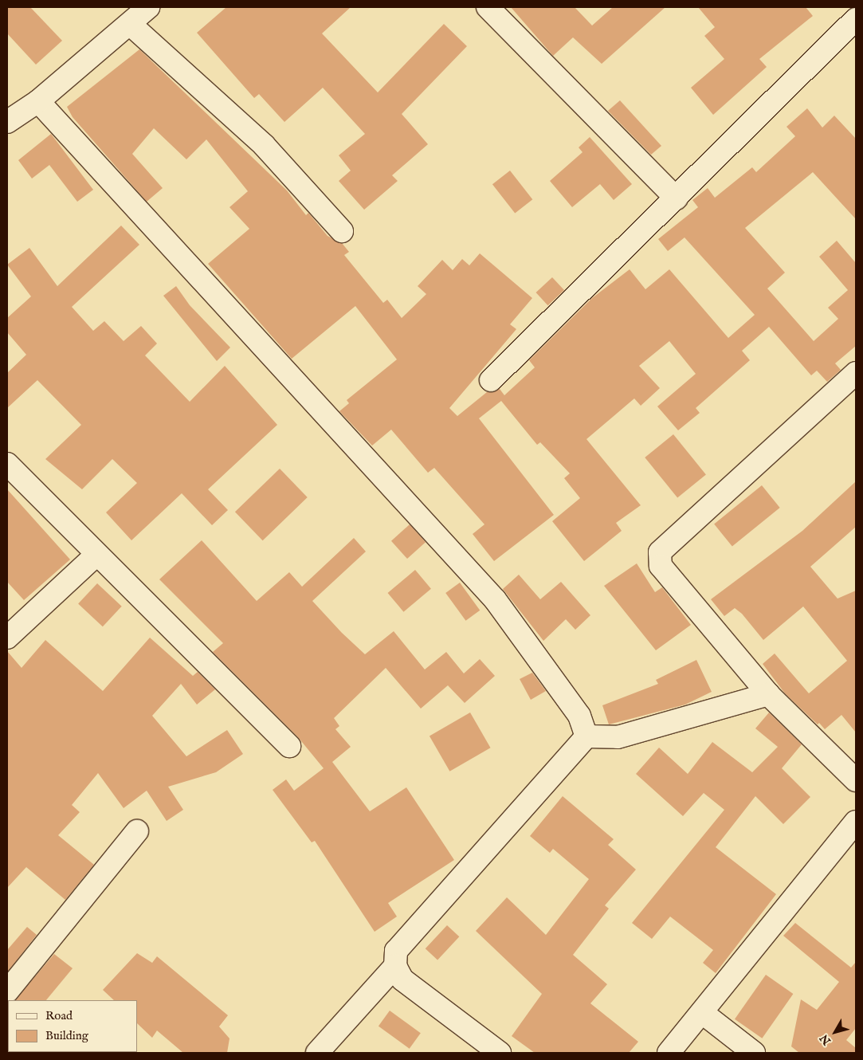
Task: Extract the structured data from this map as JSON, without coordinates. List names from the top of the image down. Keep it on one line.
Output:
{"legend":["Road","Building"],"north":"bottom left"}
